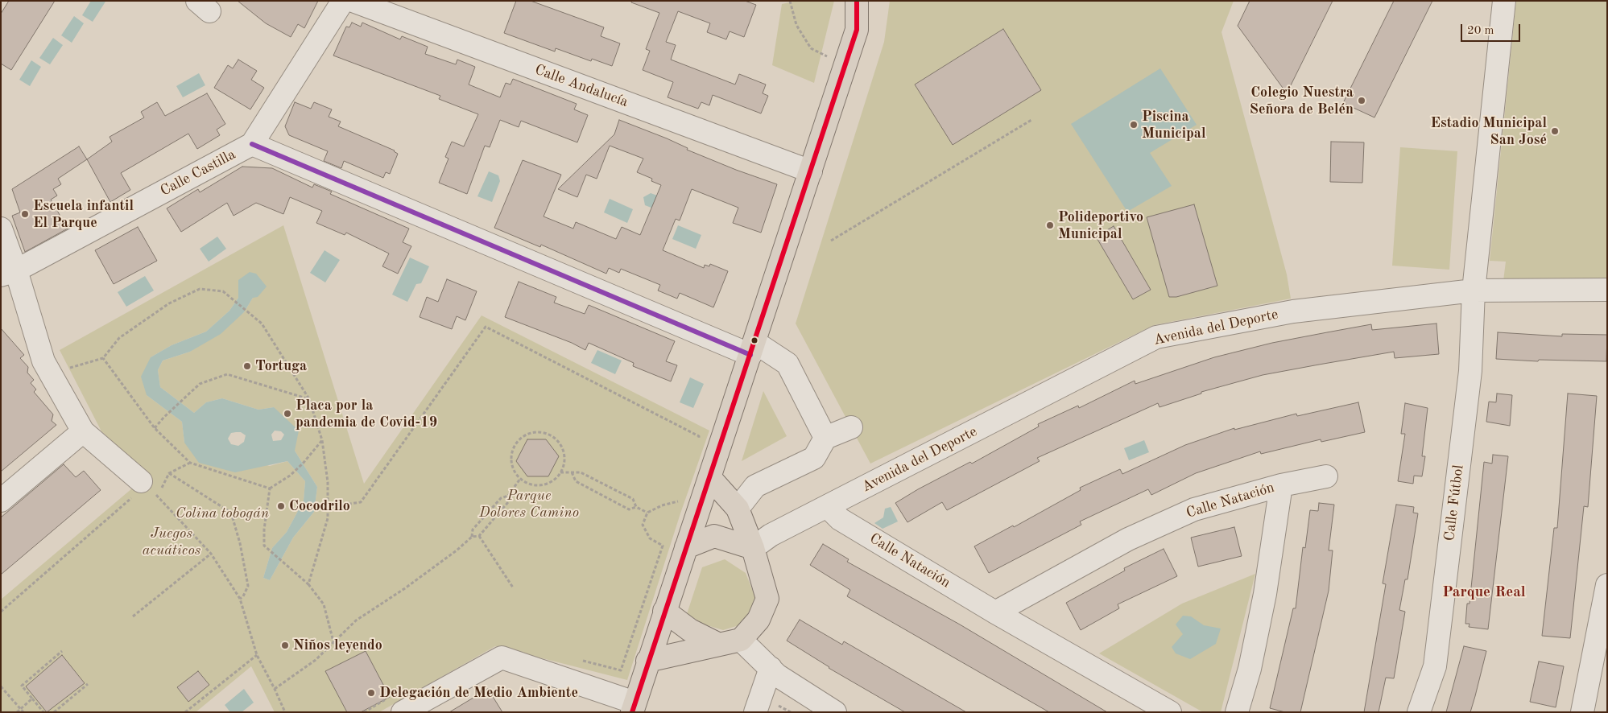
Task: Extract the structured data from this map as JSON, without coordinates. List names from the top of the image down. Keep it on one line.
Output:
{"streets":{"street":["Calle Andalucía","Calle Castilla","Avenida del Deporte","Calle Natación","Calle Fútbol"]},"crossings":[["Avenida del Deporte","Calle Natación"],["Avenida del Deporte","Calle Fútbol"]],"districts":["Parque Real"],"parks":["Parque Dolores Camino","Colina tobogán","Juegos acuáticos"],"places":["Colegio Nuestra Señora de Belén","Piscina Municipal","Estadio Municipal San José","Escuela infantil El Parque","Polideportivo Municipal","Tortuga","Placa por la pandemia de Covid-19","Cocodrilo","Niños leyendo","Delegación de Medio Ambiente"],"scale_bar":"20 m"}
